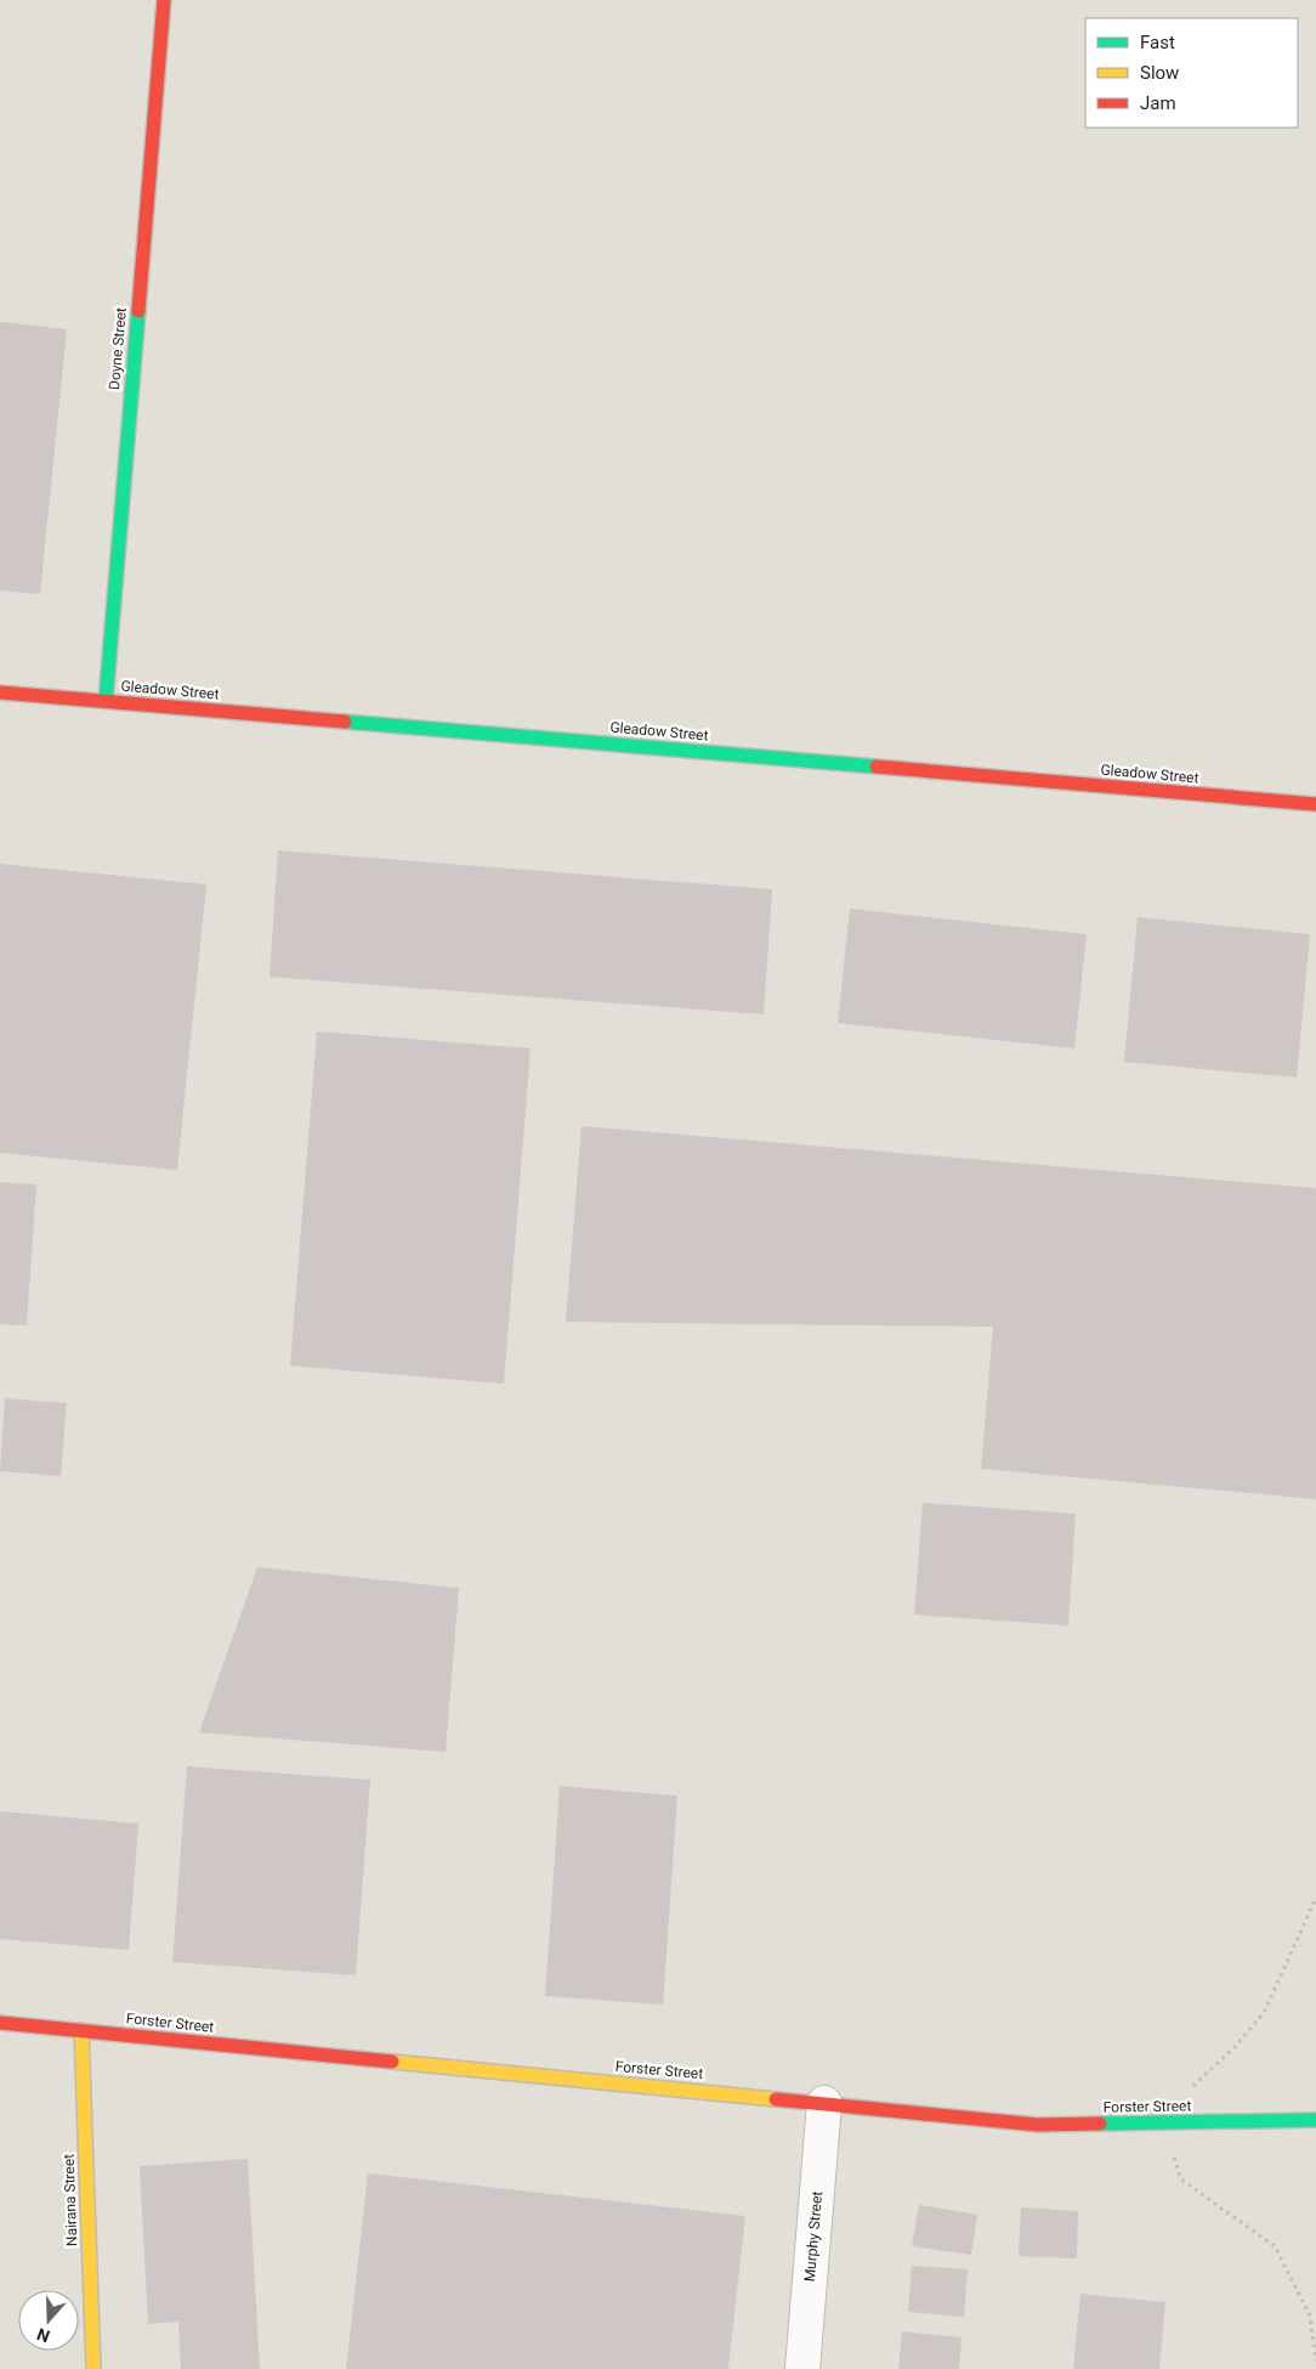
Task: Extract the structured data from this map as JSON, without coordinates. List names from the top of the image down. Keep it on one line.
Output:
{"streets":{"street":["Doyne Street","Gleadow Street","Forster Street","Nairana Street","Murphy Street"]},"crossings":[["Doyne Street","Gleadow Street"],["Forster Street","Nairana Street"],["Forster Street","Murphy Street"]],"legend":["Fast","Slow","Jam"],"north":"bottom"}
